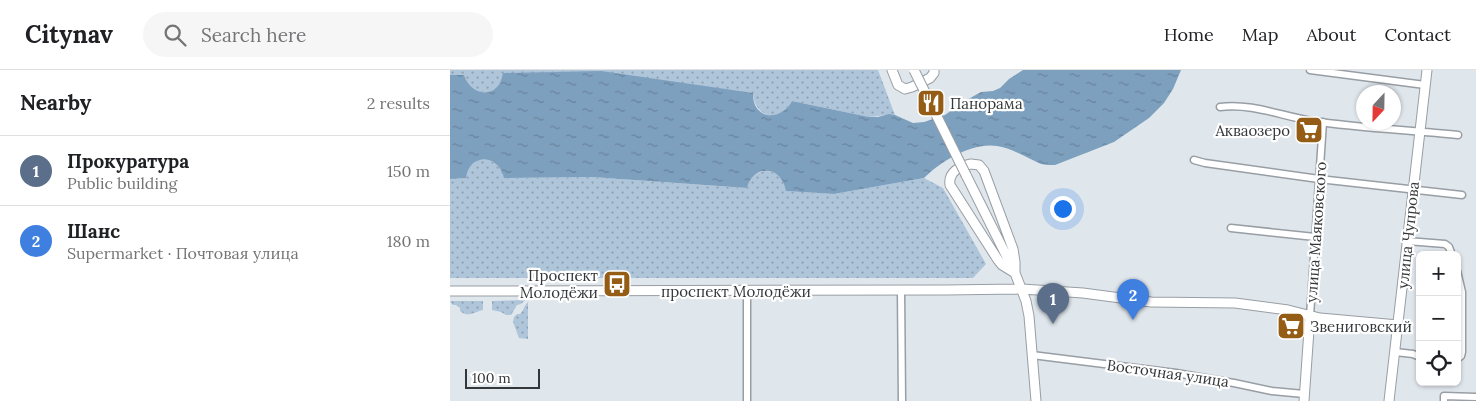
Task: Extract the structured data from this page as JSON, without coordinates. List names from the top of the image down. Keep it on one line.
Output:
{"streets":{"street":["улица Маяковского","улица Чупрова","проспект Молодёжи","Восточная улица"]},"crossings":[["улица Маяковского","проспект Молодёжи"],["улица Маяковского","Восточная улица"],["улица Чупрова","проспект Молодёжи"]],"places":{"restaurant":["Панорама"],"supermarket":["Акваозеро","Звениговский"],"bus stop":["Проспект Молодёжи"]},"scale_bar":"100 m","north":"bottom","page":{"header":"Citynav","search":"Search here","nav":["Home","Map","About","Contact"],"heading":["Nearby","2 results"],"list":[{"mark":"1","name":"Прокуратура","note":"Public building","value":"150 m"},{"mark":"2","name":"Шанс","note":"Supermarket · Почтовая улица","value":"180 m"}],"map_buttons":["+","−"],"pins":["2","1"],"scale":"100 m"}}
